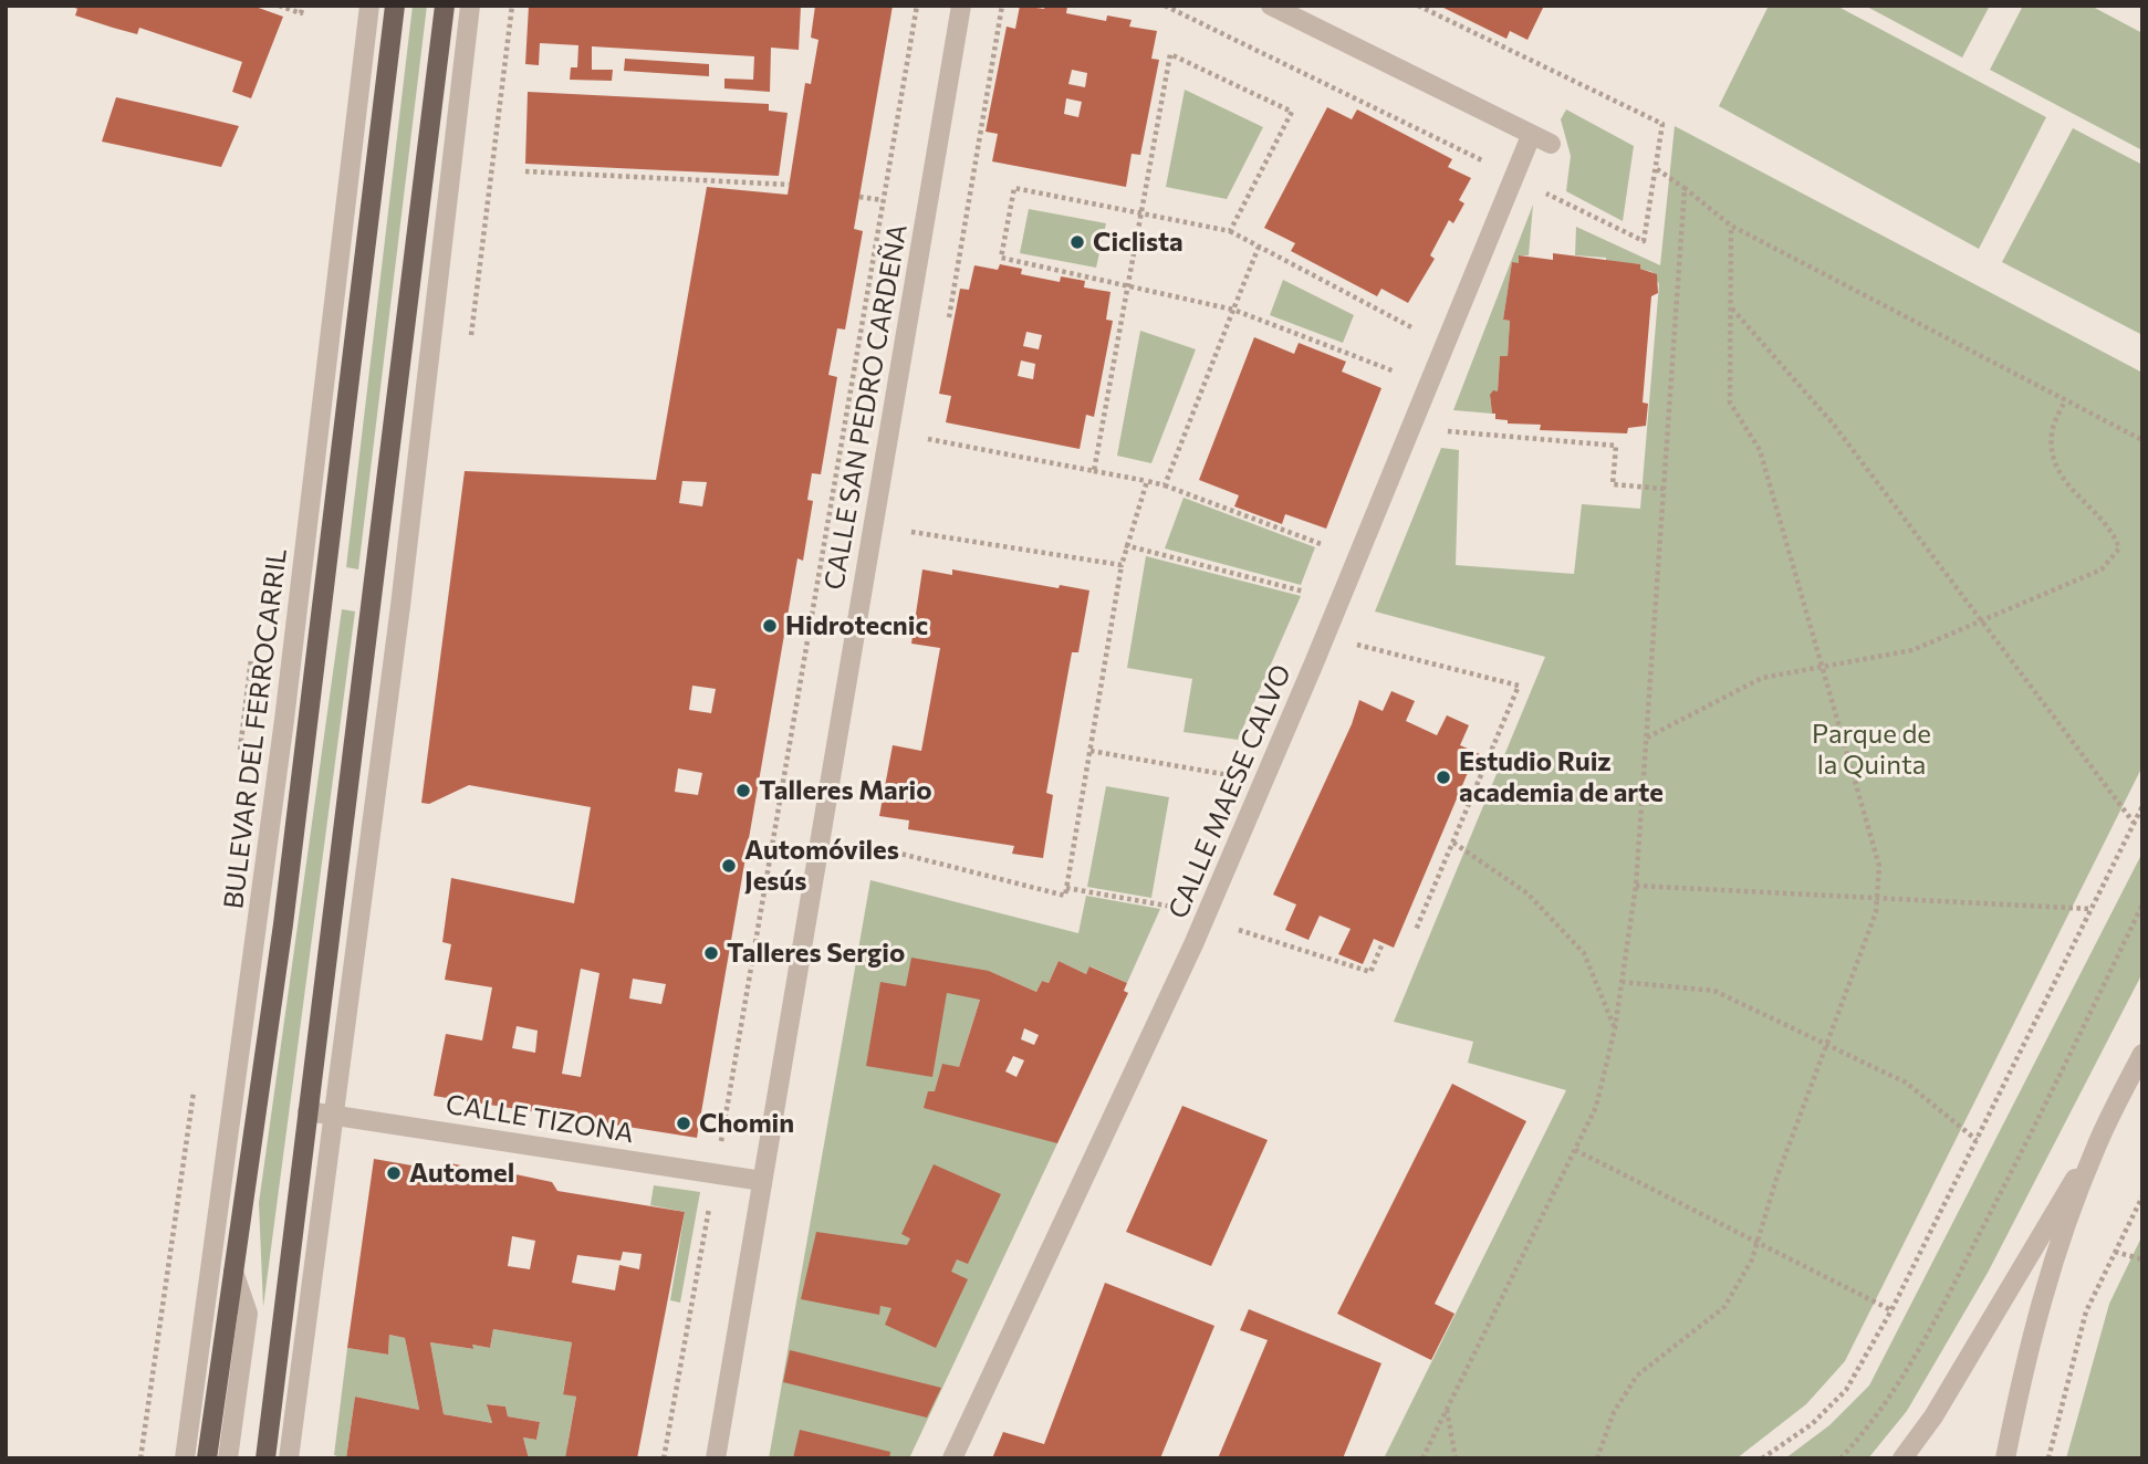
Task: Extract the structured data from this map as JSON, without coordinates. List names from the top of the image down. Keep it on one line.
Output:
{"streets":{"main road":["BULEVAR DEL FERROCARRIL"],"street":["CALLE SAN PEDRO CARDEÑA","CALLE MAESE CALVO","CALLE TIZONA"]},"crossings":[["CALLE SAN PEDRO CARDEÑA","CALLE TIZONA"]],"parks":["Parque de la Quinta"],"places":["Ciclista","Hidrotecnic","Estudio Ruiz academia de arte","Talleres Mario","Automóviles Jesús","Talleres Sergio","Chomin","Automel"]}
